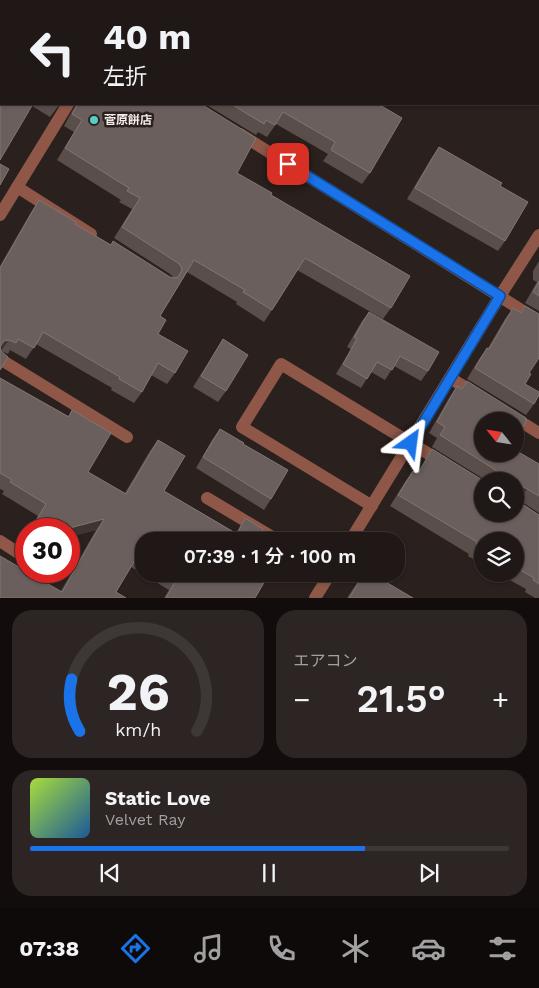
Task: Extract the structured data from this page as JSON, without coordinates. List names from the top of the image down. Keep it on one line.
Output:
{"places":["菅原餅店"],"north":"top left","page":{"turn":["40 m","左折"],"limit":"30","trip":"07:39 · 1 分 · 100 m","tile":"エアコン","heat":["−","21.5°","+"],"song":["Static Love","Velvet Ray"],"tabs":"07:38","gauge":["26","km/h"]}}
